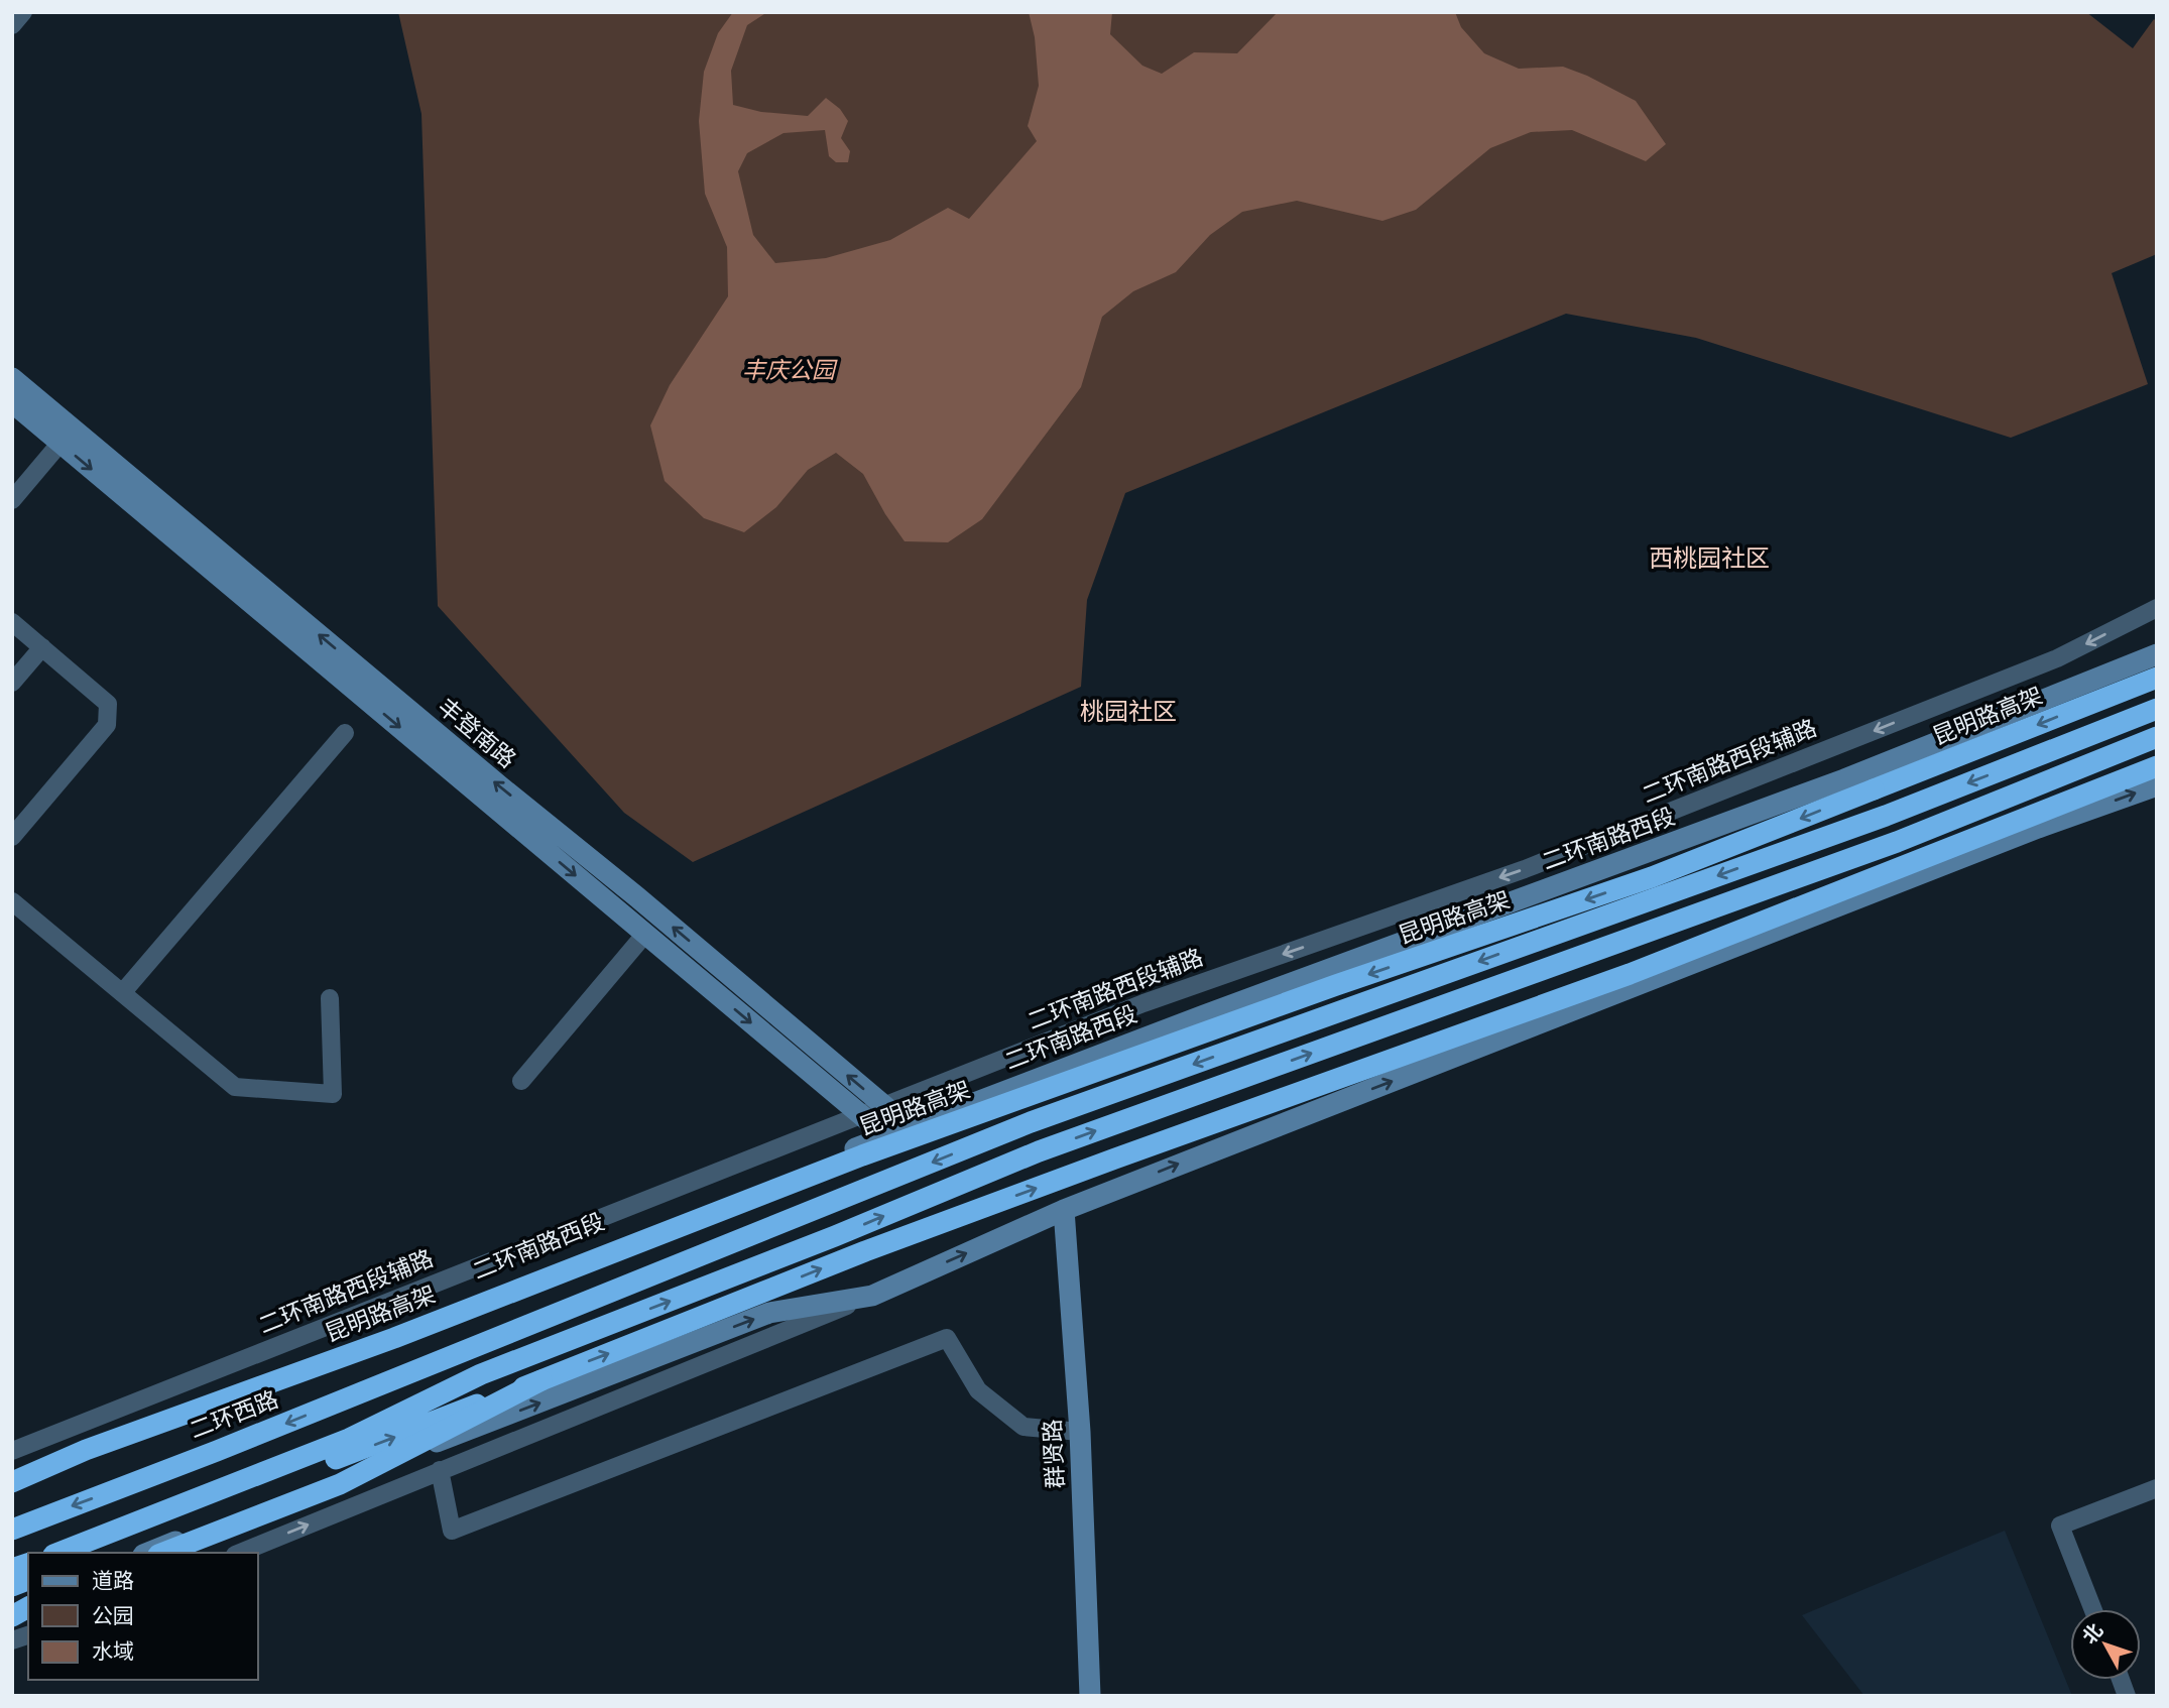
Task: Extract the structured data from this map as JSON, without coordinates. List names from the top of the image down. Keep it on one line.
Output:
{"streets":{"highway":["昆明路高架","二环西路"],"main road":["丰登南路","二环南路西段","群贤路"],"street":["二环南路西段辅路"]},"crossings":[["丰登南路","二环南路西段辅路"],["丰登南路","二环南路西段"]],"one_way":["二环南路西段辅路"],"districts":["西桃园社区","桃园社区"],"parks":["丰庆公园"],"legend":["道路","公园","水域"],"north":"top left"}
